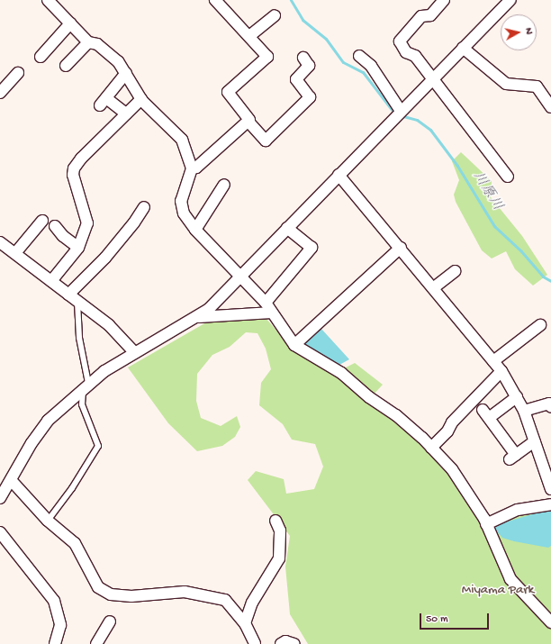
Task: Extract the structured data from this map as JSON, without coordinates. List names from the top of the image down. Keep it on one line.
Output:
{"water":["川原川"],"parks":["Miyama Park"],"scale_bar":"50 m","north":"right"}
